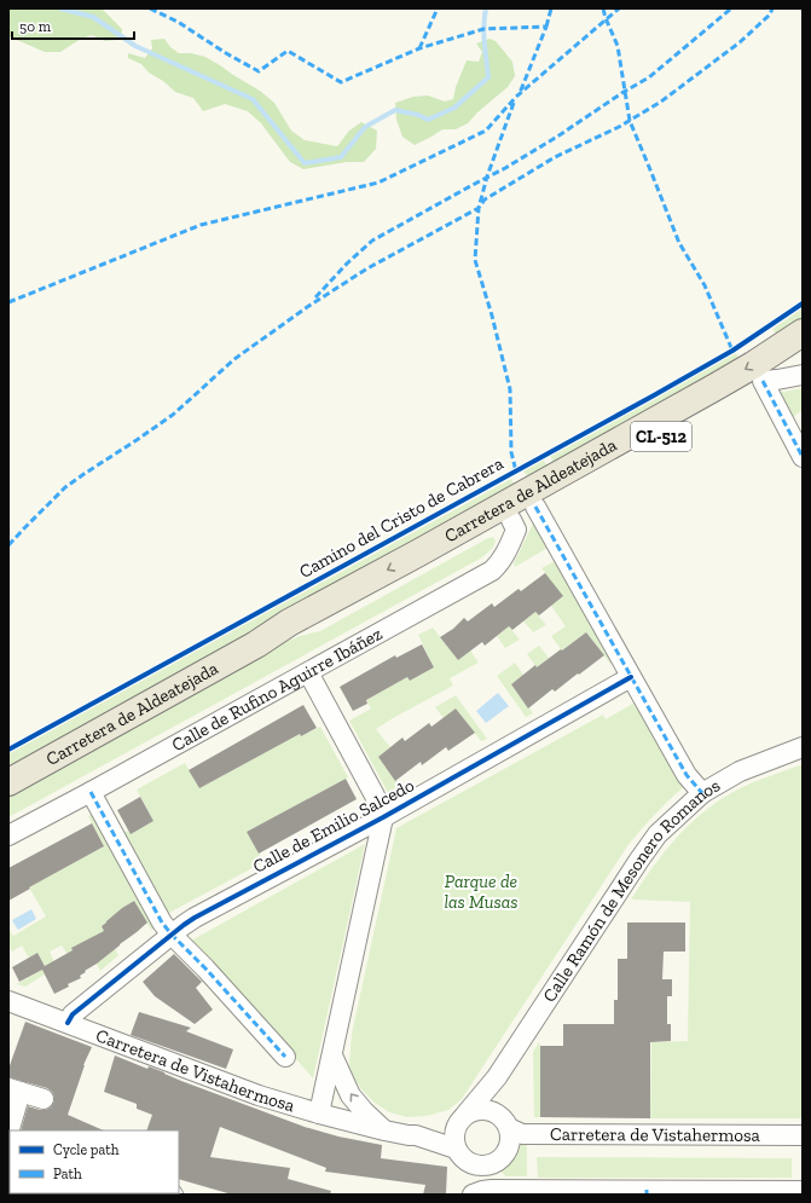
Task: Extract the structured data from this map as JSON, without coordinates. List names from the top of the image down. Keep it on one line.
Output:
{"streets":{"main road":["CL-512","Carretera de Aldeatejada"],"street":["Calle de Rufino Aguirre Ibáñez","Calle de Emilio Salcedo","Calle Ramón de Mesonero Romanos","Carretera de Vistahermosa"],"cycle path":["Camino del Cristo de Cabrera"]},"crossings":[["Carretera de Aldeatejada","Calle de Rufino Aguirre Ibáñez"],["Calle de Emilio Salcedo","Carretera de Vistahermosa"],["Calle Ramón de Mesonero Romanos","Carretera de Vistahermosa"]],"parks":["Parque de las Musas"],"legend":["Cycle path","Path"],"scale_bar":"50 m"}
